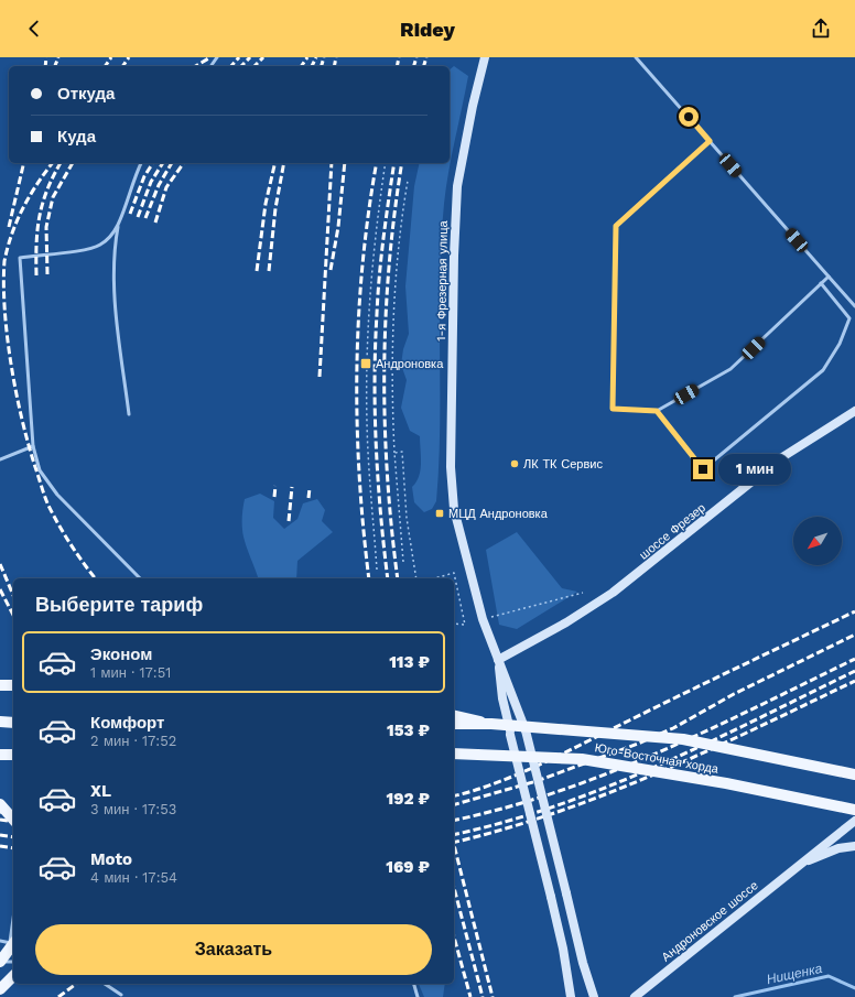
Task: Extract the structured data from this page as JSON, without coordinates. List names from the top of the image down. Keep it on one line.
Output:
{"streets":{"main road":["Юго-Восточная хорда"],"street":["1-я Фрезерная улица","шоссе Фрезер","Андроновское шоссе"]},"crossings":[["1-я Фрезерная улица","шоссе Фрезер"]],"water":["Нищенка"],"places":{"transit":["Андроновка","МЦД Андроновка"],"other":["ЛК ТК Сервис"]},"north":"bottom left","page":{"header":"Ridey","banner":["Откуда","Куда"],"bubble":"1 мин","heading":"Выберите тариф","list":[{"name":"Эконом","note":"1 мин · 17:51","value":"113 ₽"},{"name":"Комфорт","note":"2 мин · 17:52","value":"153 ₽"},{"name":"XL","note":"3 мин · 17:53","value":"192 ₽"},{"name":"Moto","note":"4 мин · 17:54","value":"169 ₽"}],"buttons":"Заказать"}}
